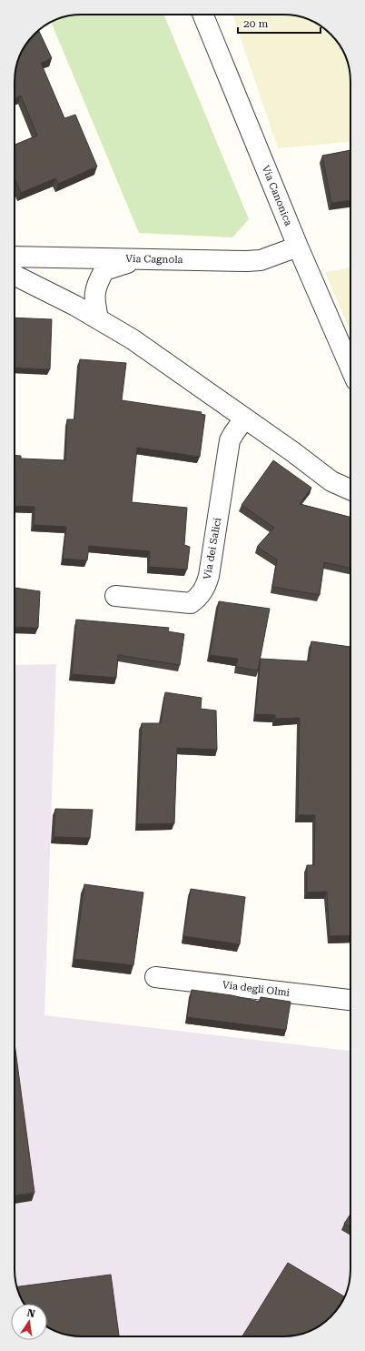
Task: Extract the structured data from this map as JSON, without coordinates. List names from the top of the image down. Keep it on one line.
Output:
{"streets":{"street":["Via Canonica","Via Cagnola","Via dei Salici","Via degli Olmi"]},"crossings":[["Via Canonica","Via Cagnola"]],"scale_bar":"20 m","north":"top"}
